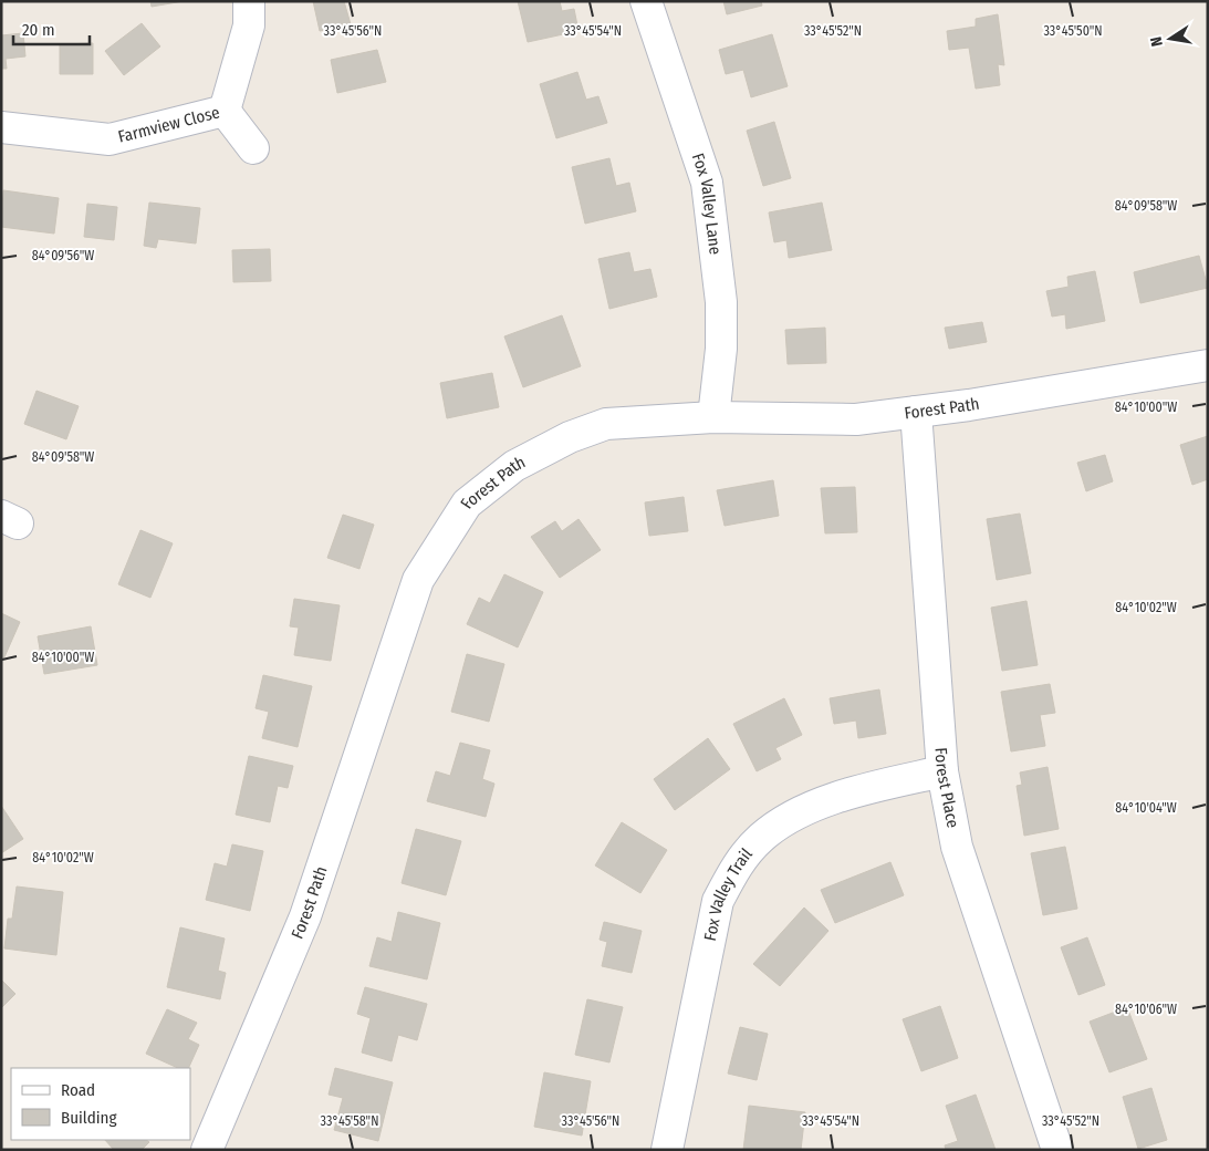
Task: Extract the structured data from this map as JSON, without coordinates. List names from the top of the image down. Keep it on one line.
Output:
{"streets":{"street":["Farmview Close","Fox Valley Lane","Forest Path","Forest Place","Fox Valley Trail"]},"crossings":[["Fox Valley Lane","Forest Path"],["Forest Path","Forest Place"],["Forest Place","Fox Valley Trail"]],"legend":["Road","Building"],"scale_bar":"20 m","north":"left","coordinates":["33°45'56\"N","33°45'54\"N","33°45'52\"N","33°45'50\"N","84°09'58\"W","84°09'56\"W","84°10'00\"W","84°10'02\"W","84°10'04\"W","84°10'06\"W","33°45'58\"N"]}
